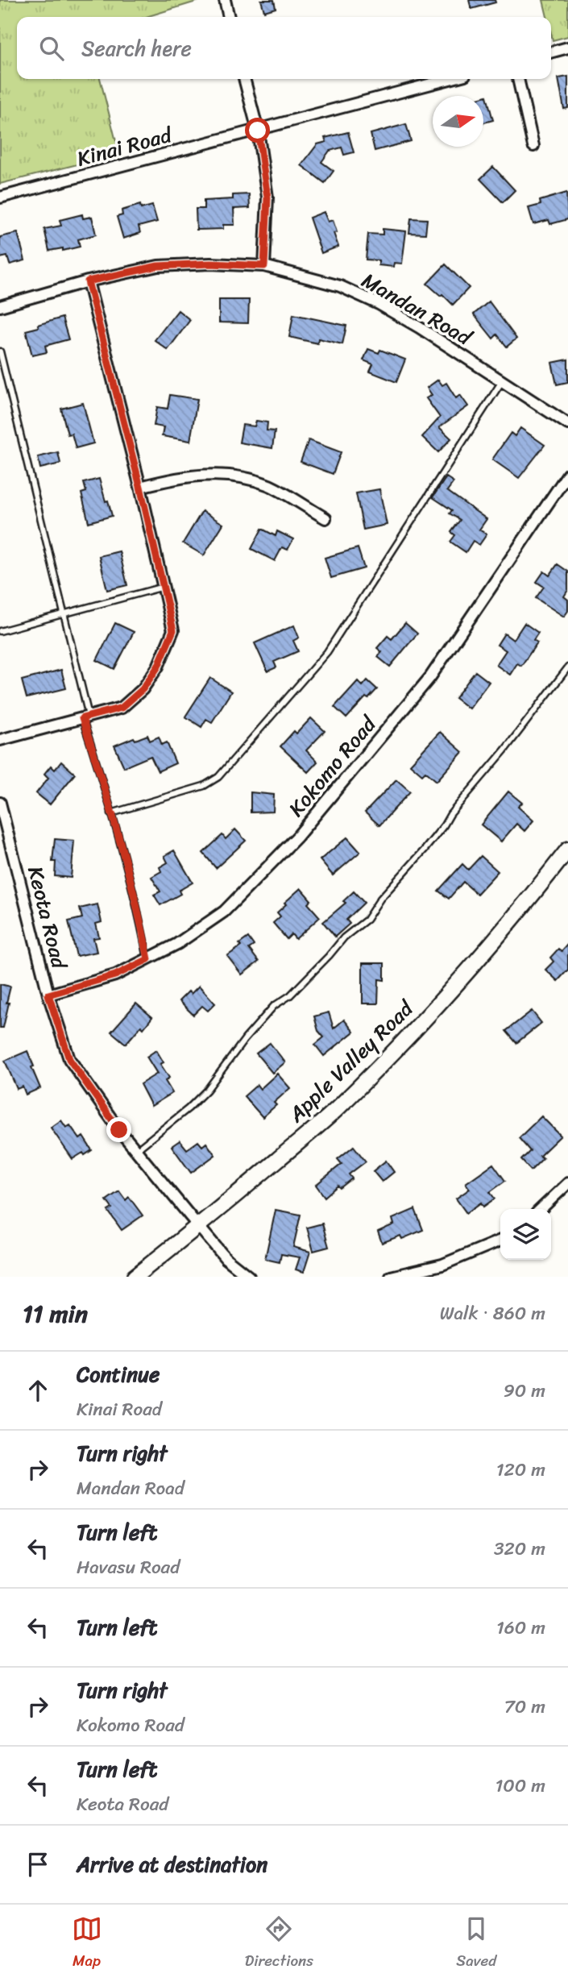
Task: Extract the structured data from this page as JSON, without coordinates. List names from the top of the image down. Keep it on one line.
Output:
{"streets":{"main road":["Apple Valley Road"],"street":["Kinai Road","Mandan Road","Kokomo Road","Keota Road"]},"crossings":[["Kokomo Road","Keota Road"],["Keota Road","Apple Valley Road"]],"north":"right","page":{"search":"Search here","heading":["11 min","Walk · 860 m"],"list":[["Continue","Kinai Road","90 m"],["Turn right","Mandan Road","120 m"],["Turn left","Havasu Road","320 m"],["Turn left","160 m"],["Turn right","Kokomo Road","70 m"],["Turn left","Keota Road","100 m"],"Arrive at destination"],"nav":["Map","Directions","Saved"]}}
